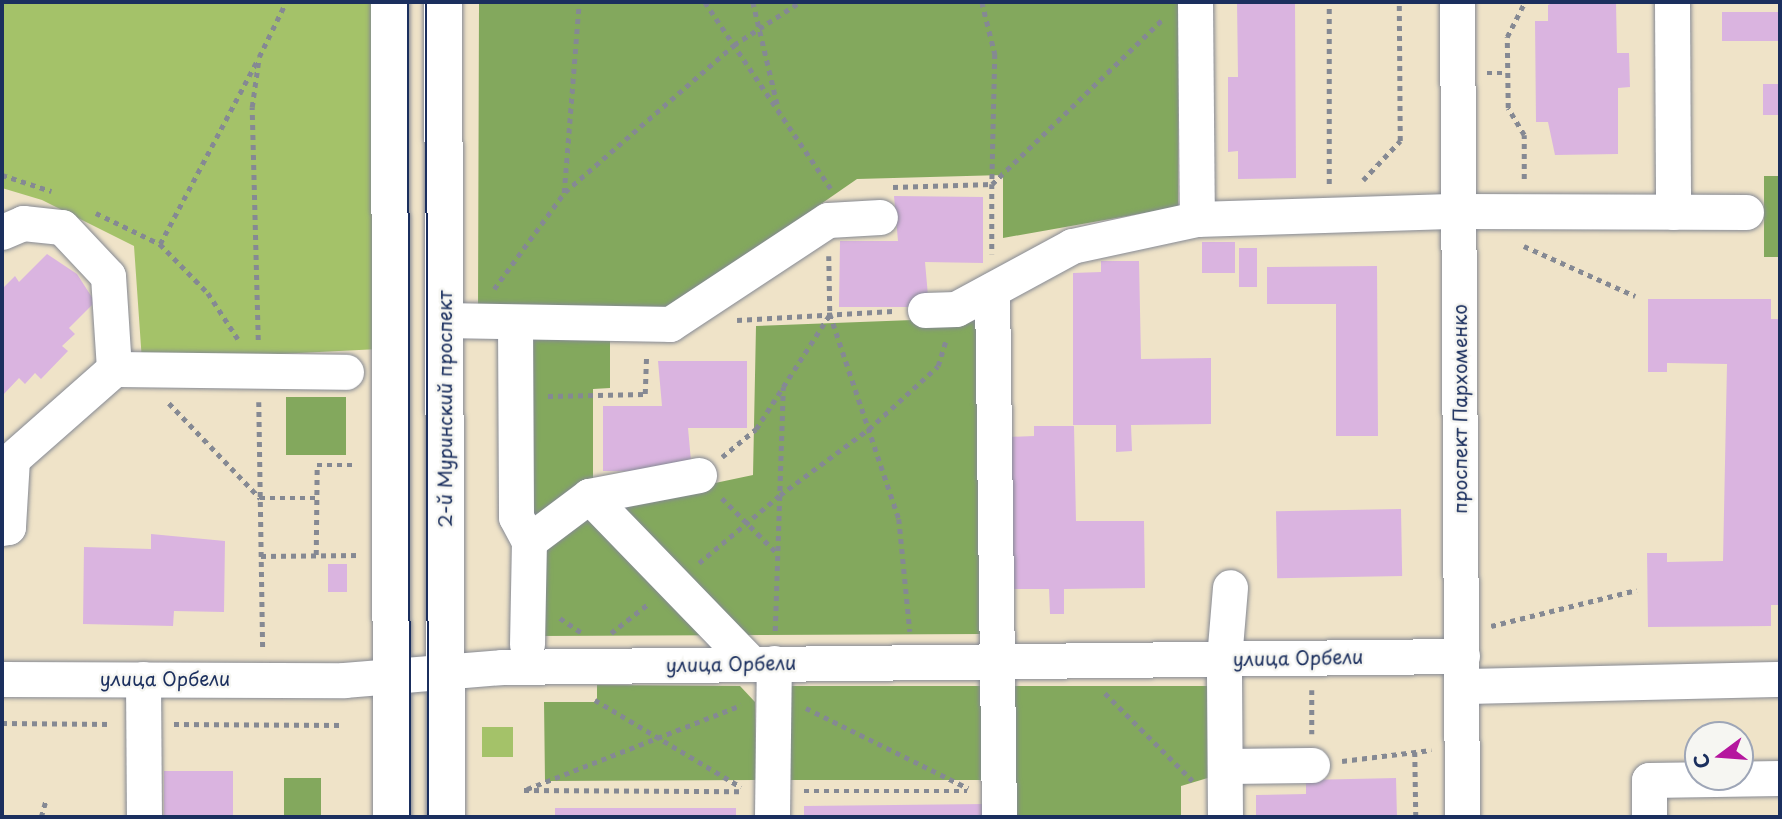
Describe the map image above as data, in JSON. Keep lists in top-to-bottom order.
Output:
{
  "streets": {
    "main road": ["2-й Муринский проспект"],
    "street": ["проспект Пархоменко", "улица Орбели"]
  },
  "crossings": [
    ["2-й Муринский проспект", "улица Орбели"],
    ["проспект Пархоменко", "улица Орбели"]
  ],
  "north": "left"
}
